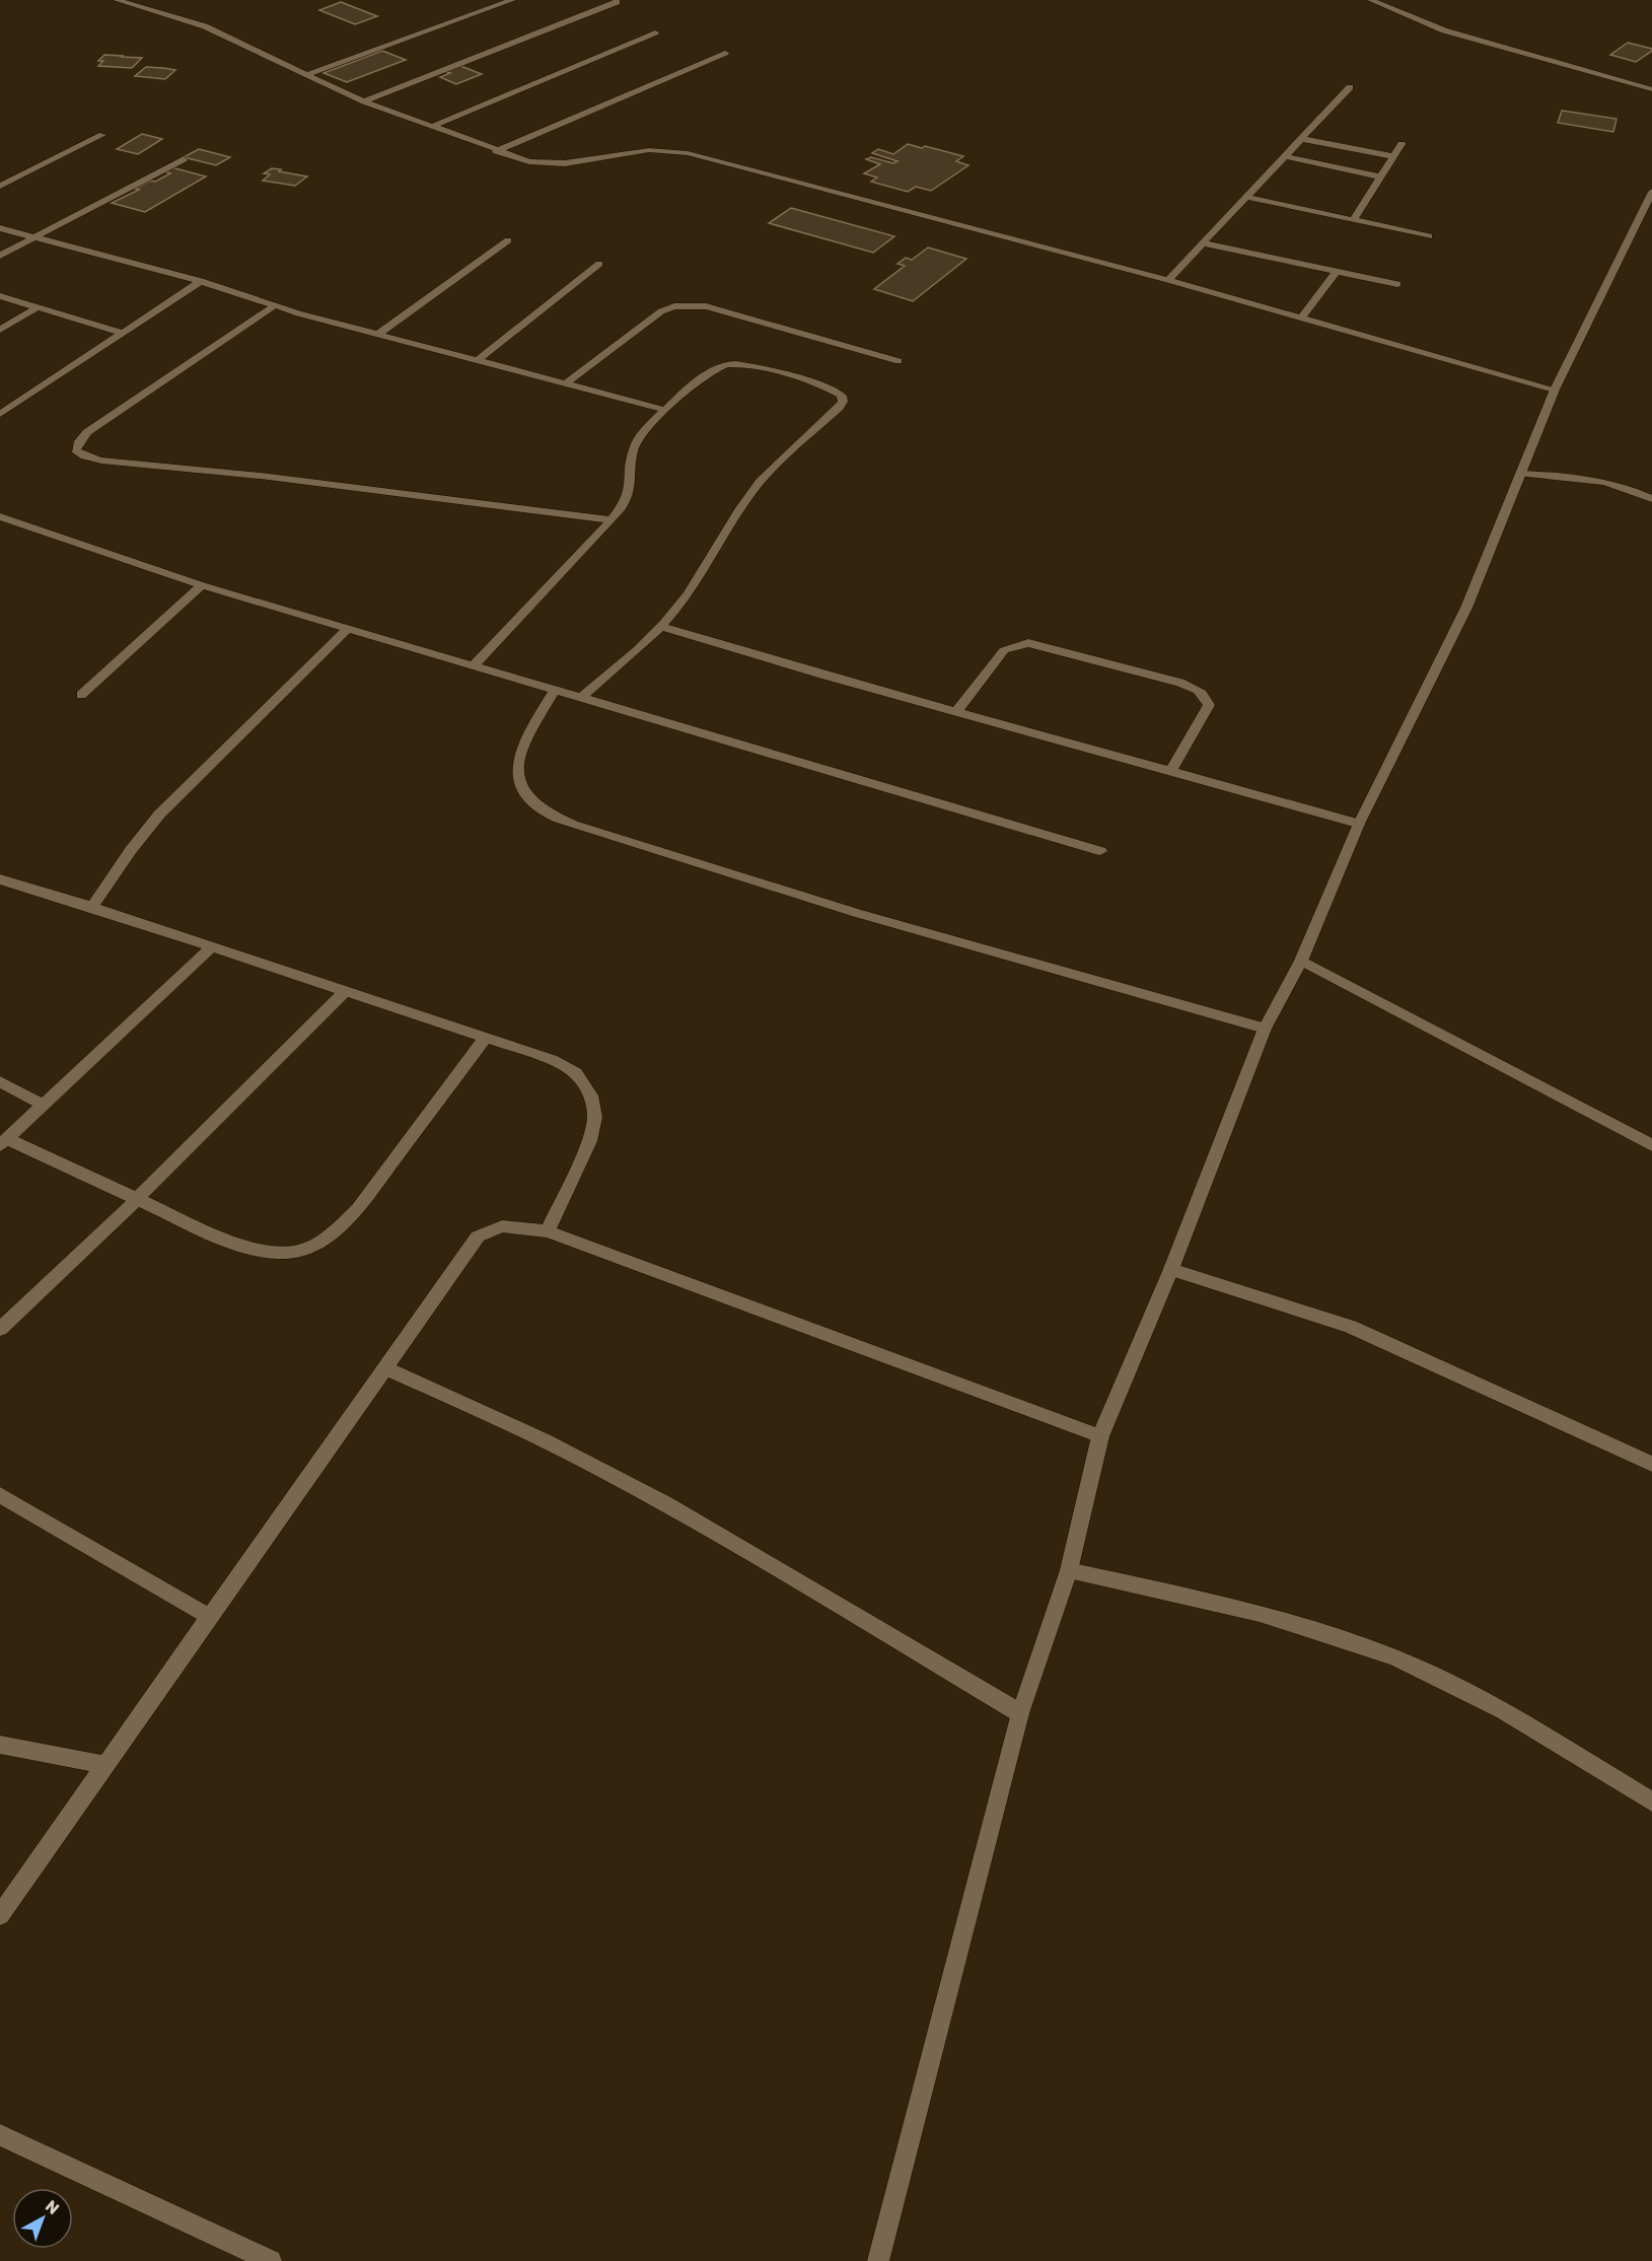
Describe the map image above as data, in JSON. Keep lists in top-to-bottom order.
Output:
{
  "north": "top right"
}
